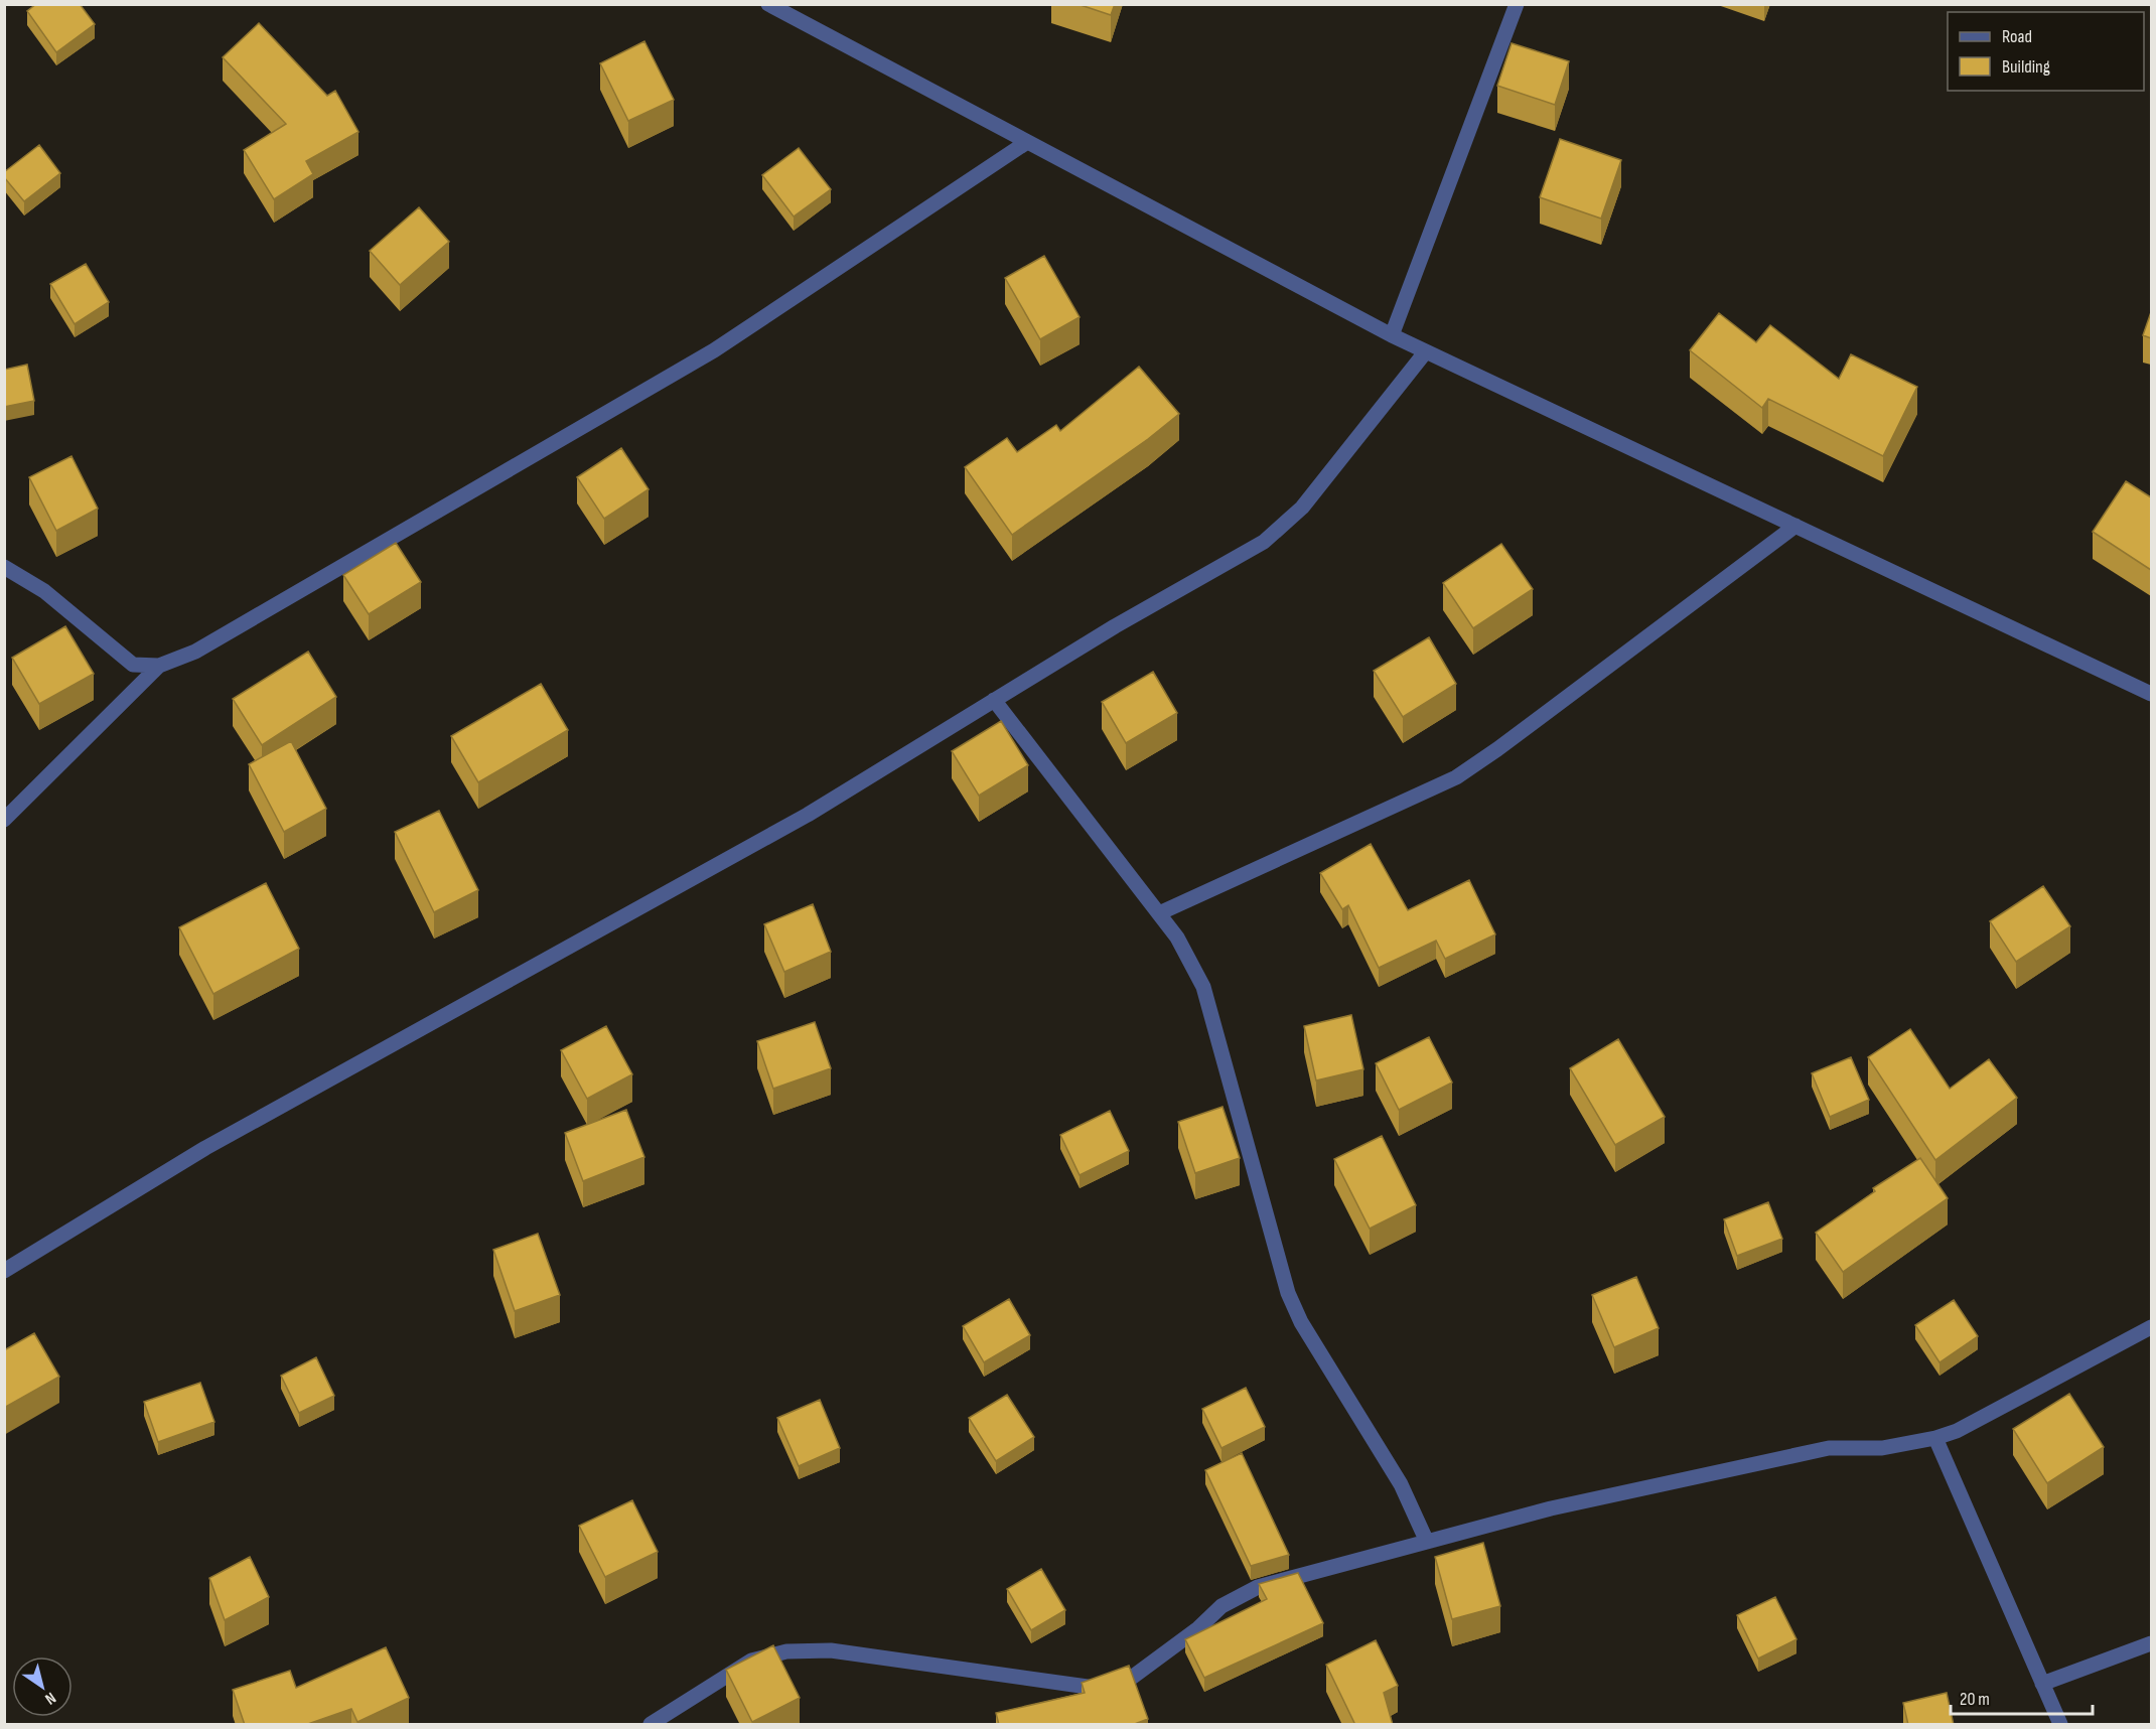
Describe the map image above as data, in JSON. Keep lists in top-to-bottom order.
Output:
{
  "legend": ["Road", "Building"],
  "scale_bar": "20 m",
  "north": "bottom right"
}
